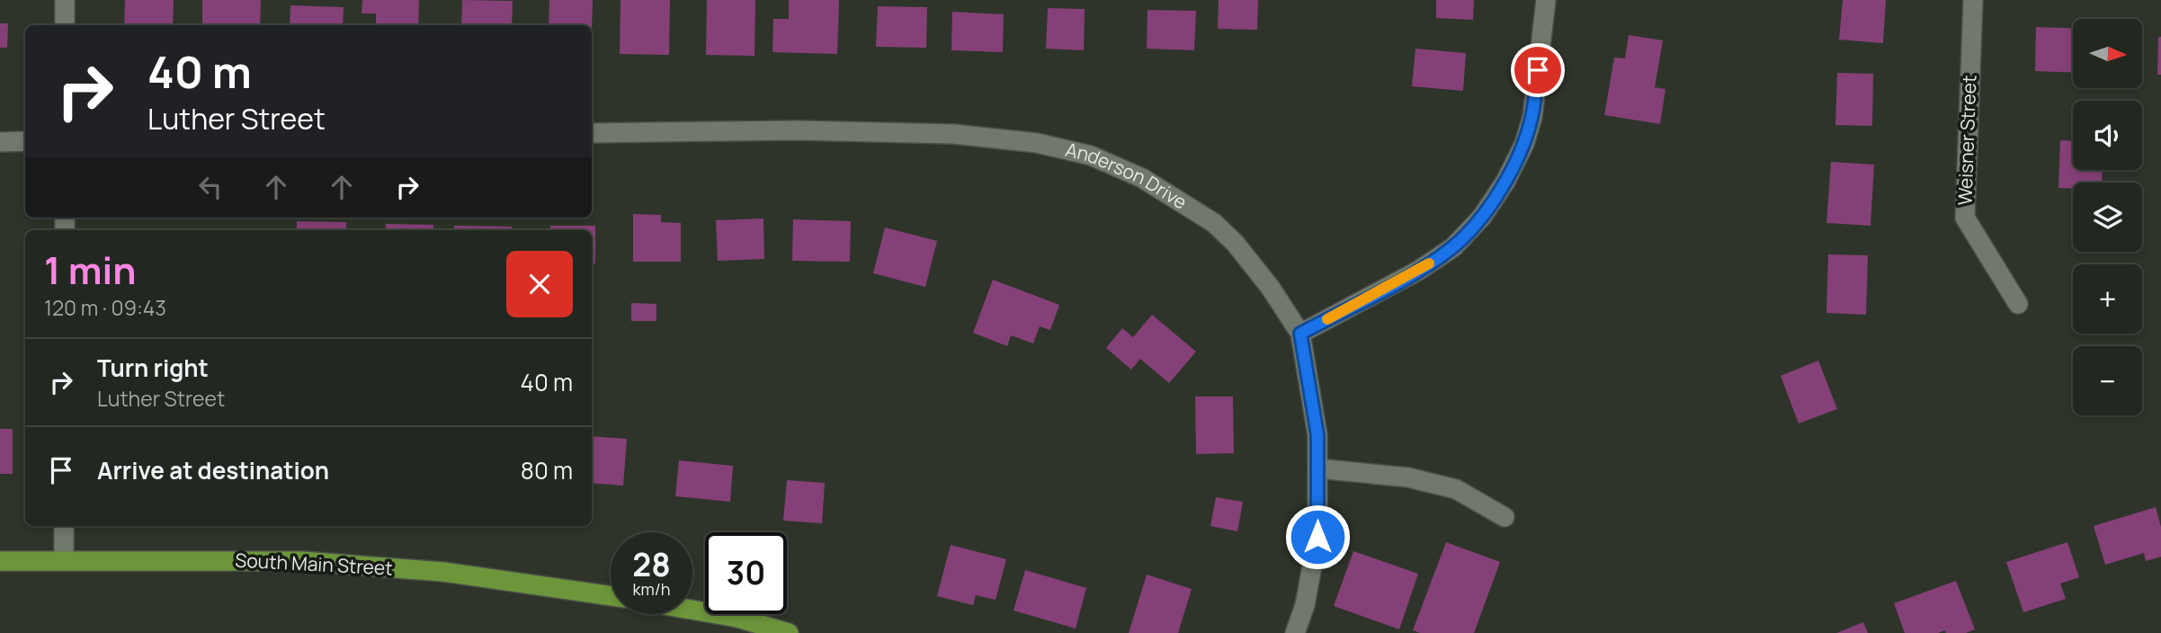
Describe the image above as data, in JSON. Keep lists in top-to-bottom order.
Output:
{
  "streets": {
    "main road": ["South Main Street"],
    "street": ["Weisner Street", "Anderson Drive"]
  },
  "north": "right",
  "page": {
    "map_buttons": ["+", "−"],
    "turn": ["40 m", "Luther Street"],
    "heading": ["1 min", "120 m · 09:43"],
    "list": [
      {
        "name": "Turn right",
        "note": "Luther Street",
        "value": "40 m"
      },
      {
        "name": "Arrive at destination",
        "value": "80 m"
      }
    ],
    "speed": "28 km/h",
    "limit": "30"
  }
}
